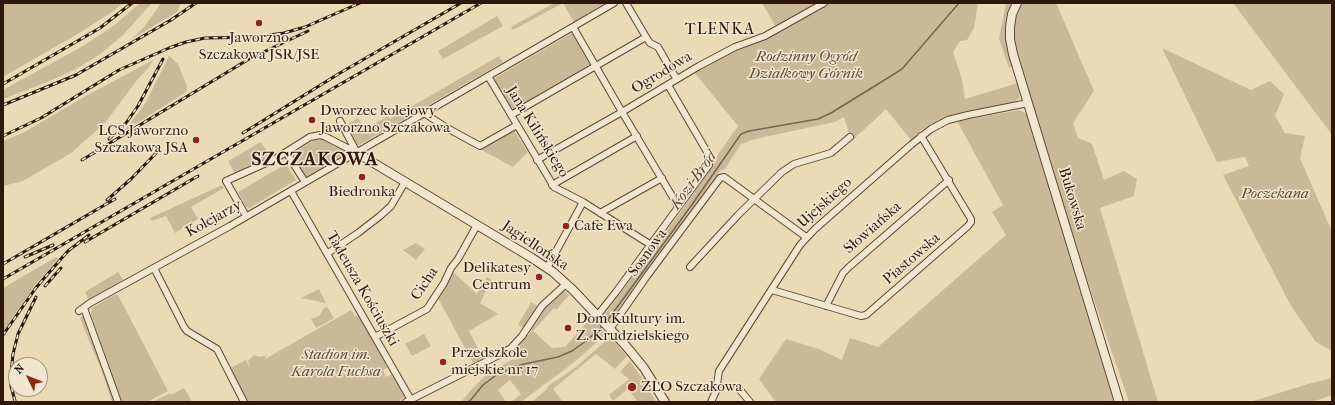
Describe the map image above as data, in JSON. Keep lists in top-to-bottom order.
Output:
{
  "streets": {
    "street": [
      "Ogrodowa",
      "Jana Kilińskiego",
      "Bukowska",
      "Ujejskiego",
      "Kolejarzy",
      "Słowiańska",
      "Jagiellońska",
      "Sosnowa",
      "Piastowska",
      "Cicha",
      "Tadeusza Kościuszki"
    ]
  },
  "crossings": [
    ["Ogrodowa", "Jana Kilińskiego"],
    ["Jana Kilińskiego", "Kolejarzy"],
    ["Bukowska", "Ujejskiego"],
    ["Ujejskiego", "Piastowska"],
    ["Kolejarzy", "Jagiellońska"],
    ["Kolejarzy", "Tadeusza Kościuszki"],
    ["Słowiańska", "Piastowska"],
    ["Jagiellońska", "Sosnowa"],
    ["Jagiellońska", "Cicha"],
    ["Cicha", "Tadeusza Kościuszki"]
  ],
  "districts": ["TLENKA", "SZCZAKOWA"],
  "water": ["Kozi Bród"],
  "parks": ["Rodzinny Ogród Działkowy Górnik", "Poczekana", "Stadion im. Karola Fuchsa"],
  "places": [
    "Jaworzno Szczakowa JSR/JSE",
    "Dworzec kolejowy Jaworzno Szczakowa",
    "LCS Jaworzno Szczakowa JSA",
    "Biedronka",
    "Cafe Ewa",
    "Delikatesy Centrum",
    "Dom Kultury im. Z. Krudzielskiego",
    "Przedszkole miejskie nr 17",
    "ZLO Szczakowa"
  ],
  "north": "top left"
}
